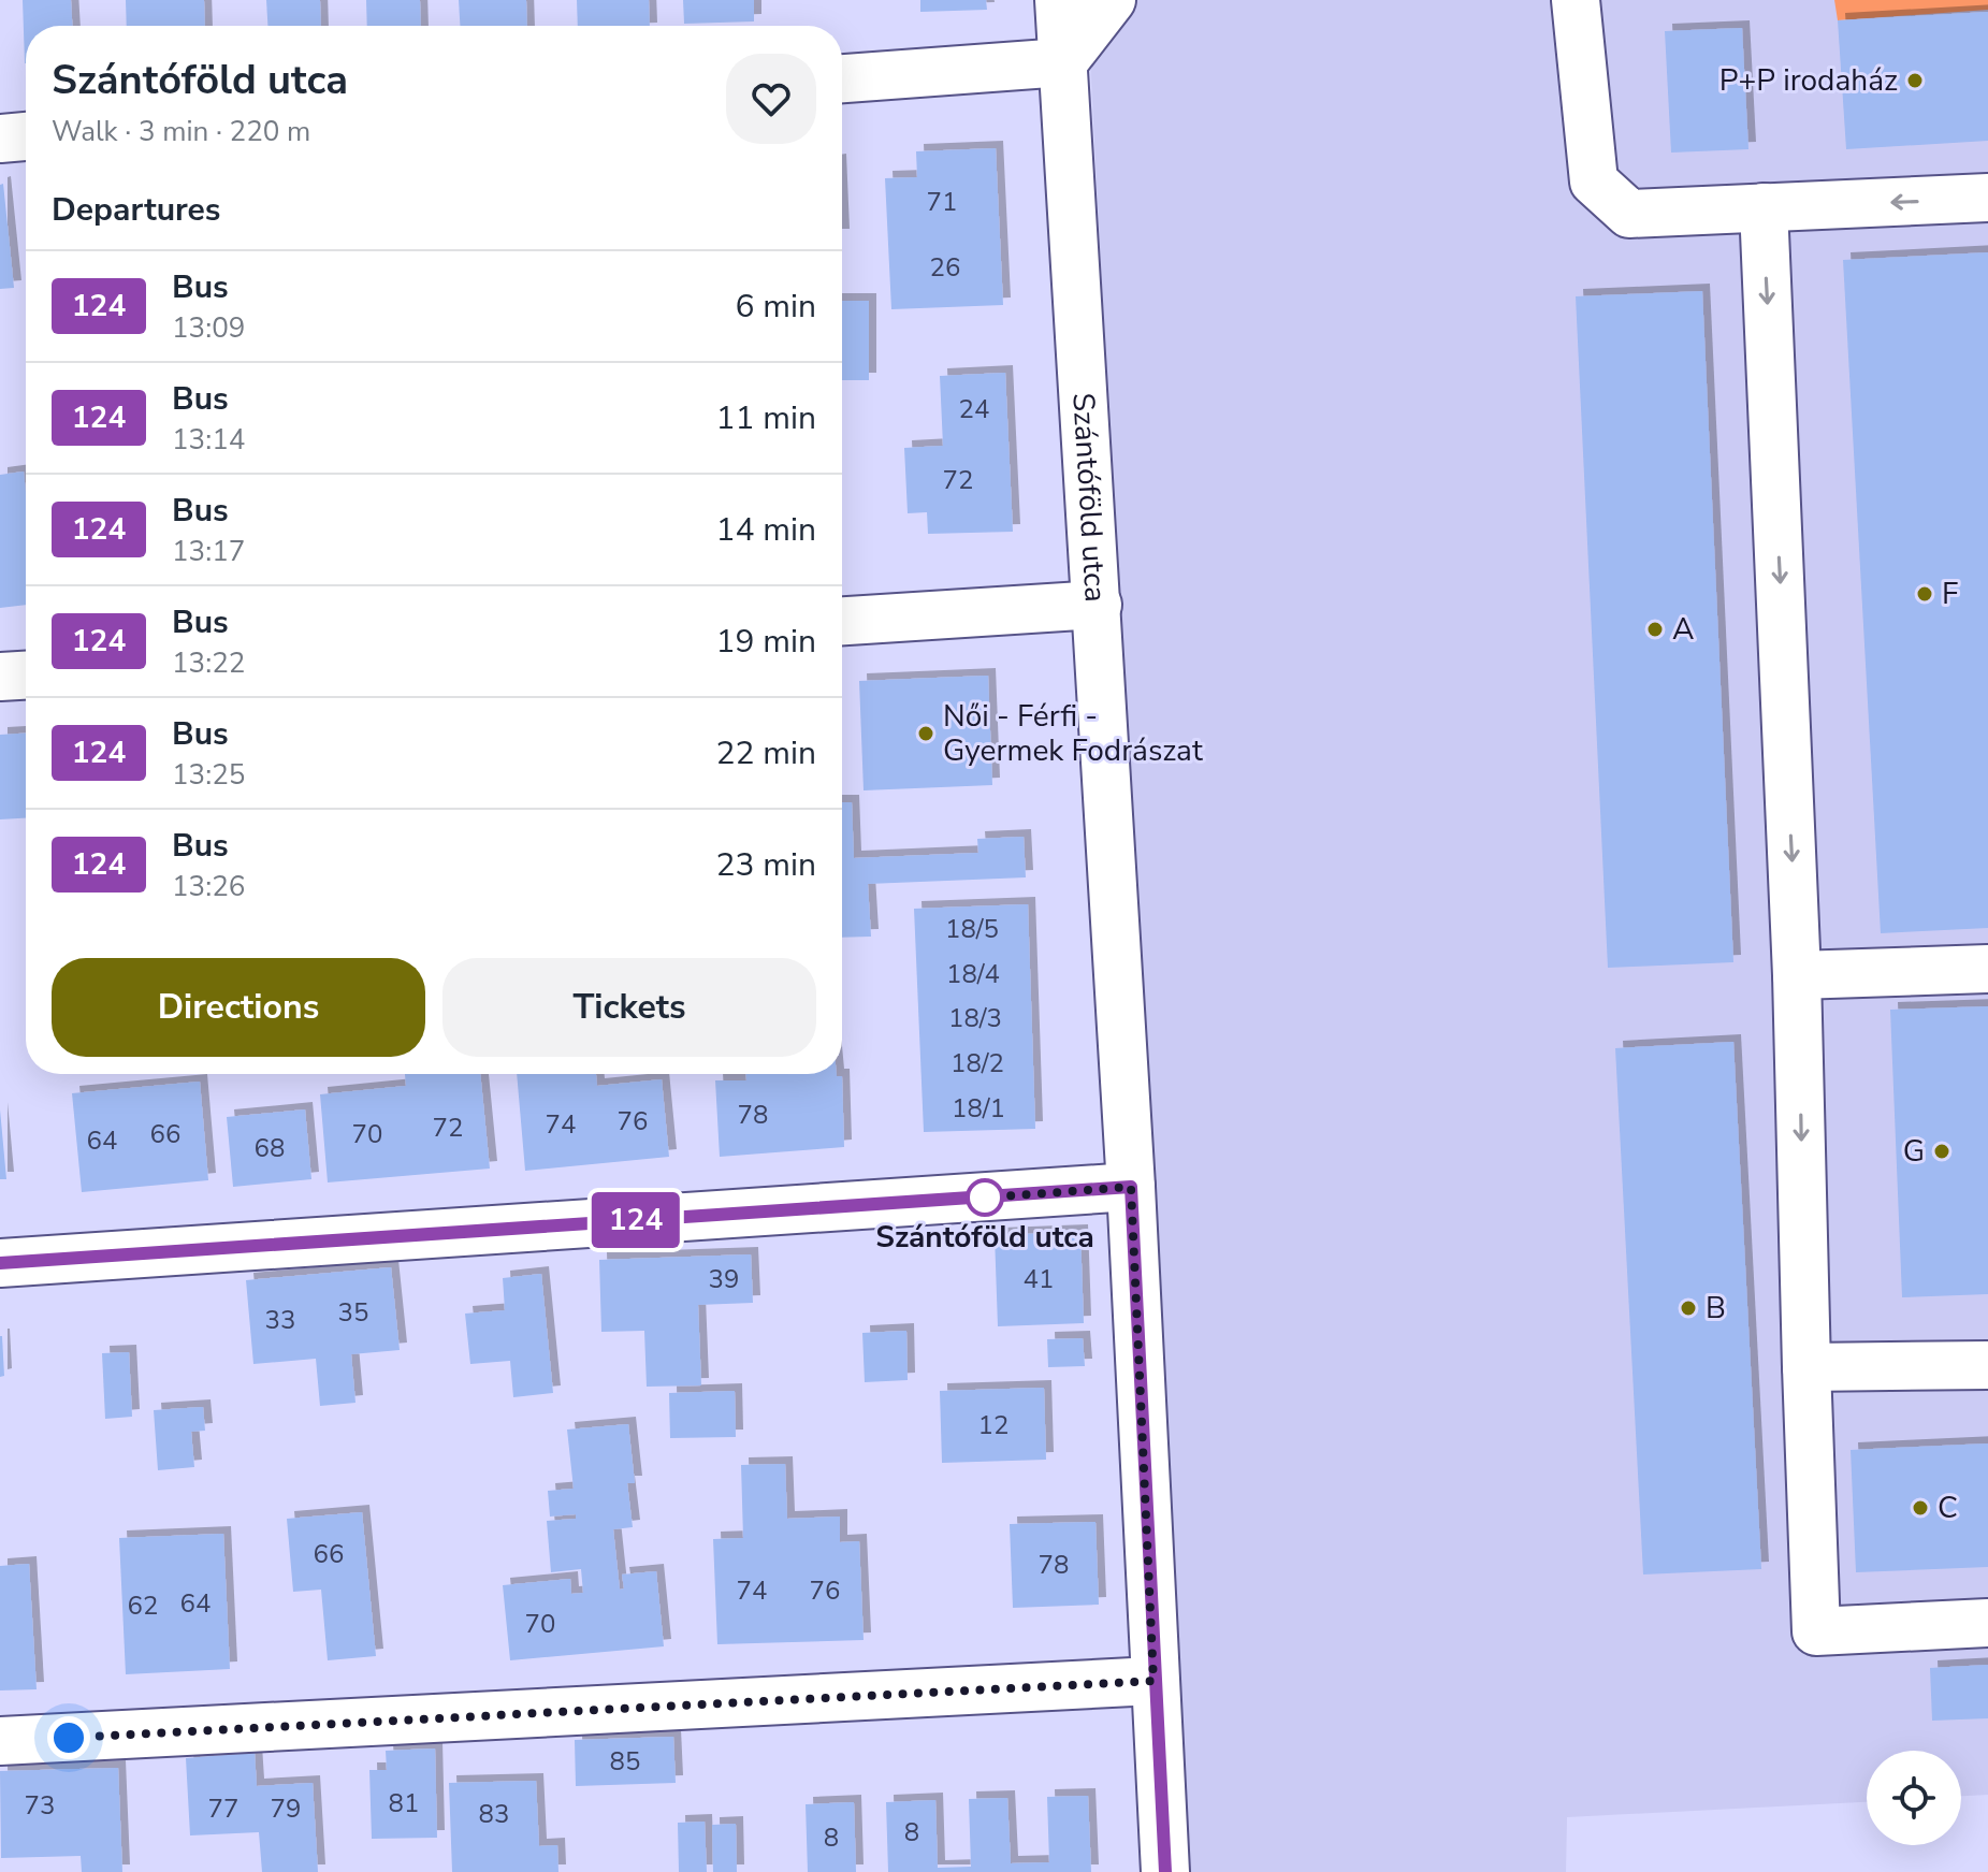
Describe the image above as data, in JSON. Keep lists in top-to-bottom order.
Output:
{
  "streets": {
    "street": ["Szántóföld utca"]
  },
  "places": [
    "P+P irodaház",
    "F",
    "A",
    "Női - Férfi - Gyermek Fodrászat",
    "G",
    "Szántóföld utca",
    "B",
    "C"
  ],
  "lines": ["bus line 124"],
  "house_numbers": [
    "71",
    "26",
    "24",
    "72",
    "18/5",
    "18/4",
    "18/3",
    "18/2",
    "18/1",
    "78",
    "76",
    "74",
    "72",
    "66",
    "70",
    "64",
    "68",
    "39",
    "41",
    "35",
    "33",
    "12",
    "66",
    "78",
    "74",
    "76",
    "64",
    "62",
    "70",
    "85",
    "81",
    "73",
    "77",
    "79",
    "83",
    "8",
    "8"
  ],
  "page": {
    "on_map": "124",
    "heading": [
      ["Szántóföld utca", "Walk · 3 min · 220 m"],
      "Departures"
    ],
    "list": [
      {
        "mark": "124",
        "name": "Bus",
        "note": "13:09",
        "value": "6 min"
      },
      {
        "mark": "124",
        "name": "Bus",
        "note": "13:14",
        "value": "11 min"
      },
      {
        "mark": "124",
        "name": "Bus",
        "note": "13:17",
        "value": "14 min"
      },
      {
        "mark": "124",
        "name": "Bus",
        "note": "13:22",
        "value": "19 min"
      },
      {
        "mark": "124",
        "name": "Bus",
        "note": "13:25",
        "value": "22 min"
      },
      {
        "mark": "124",
        "name": "Bus",
        "note": "13:26",
        "value": "23 min"
      }
    ],
    "buttons": ["Directions", "Tickets"]
  }
}
